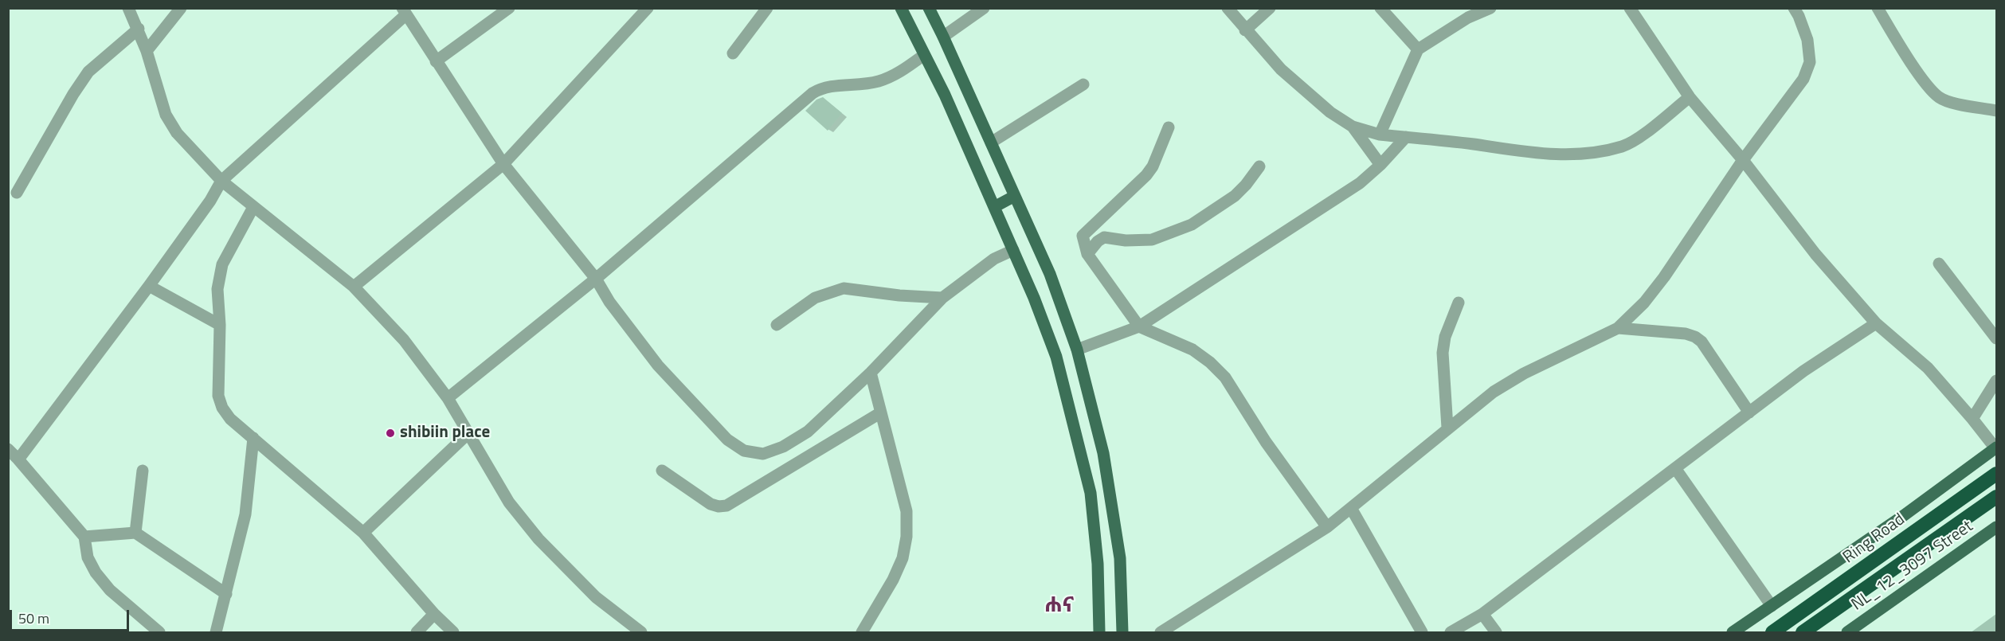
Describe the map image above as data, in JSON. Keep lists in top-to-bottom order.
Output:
{
  "streets": {
    "highway": ["Ring Road"],
    "main road": ["NL_12_3097 Street"]
  },
  "districts": ["ሐና"],
  "places": ["shibiin place"],
  "scale_bar": "50 m"
}
